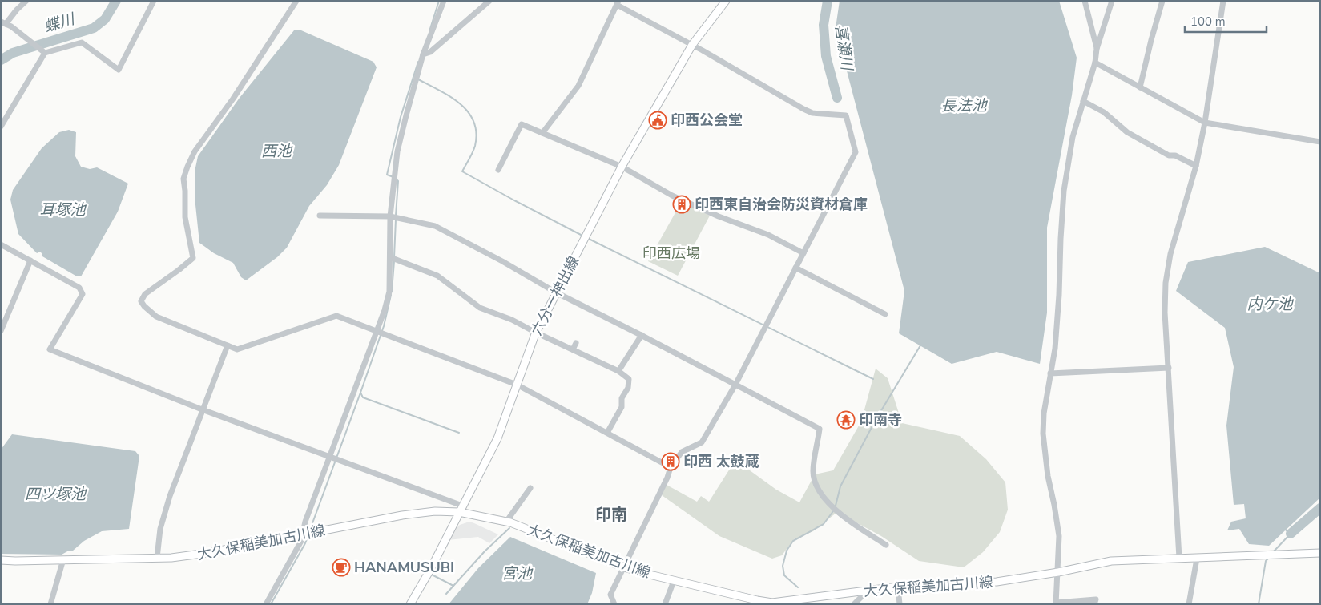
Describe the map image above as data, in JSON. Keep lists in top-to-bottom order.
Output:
{
  "streets": {
    "main road": ["六分一神出線", "大久保稲美加古川線"]
  },
  "crossings": [
    ["六分一神出線", "大久保稲美加古川線"]
  ],
  "districts": ["印南"],
  "water": [
    "蝶川",
    "喜瀬川",
    "長法池",
    "西池",
    "耳塚池",
    "内ケ池",
    "四ツ塚池",
    "宮池"
  ],
  "parks": ["印西広場"],
  "places": {
    "public building": ["印西公会堂"],
    "building": ["印西東自治会防災資材倉庫", "印西 太鼓蔵"],
    "temple": ["印南寺"],
    "cafe": ["HANAMUSUBI"]
  },
  "scale_bar": "100 m"
}
